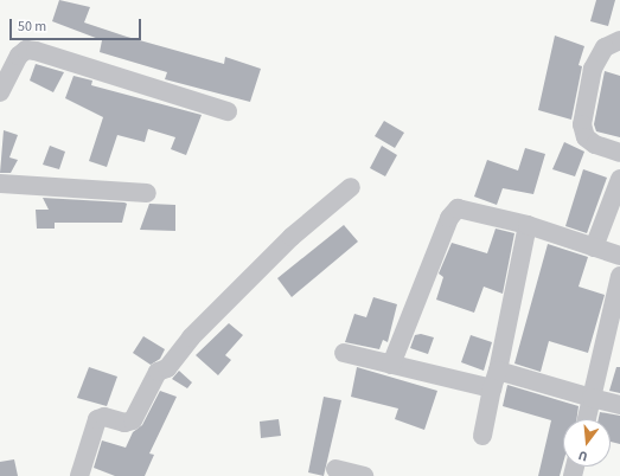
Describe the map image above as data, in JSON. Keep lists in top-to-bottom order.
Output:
{
  "scale_bar": "50 m",
  "north": "bottom"
}
